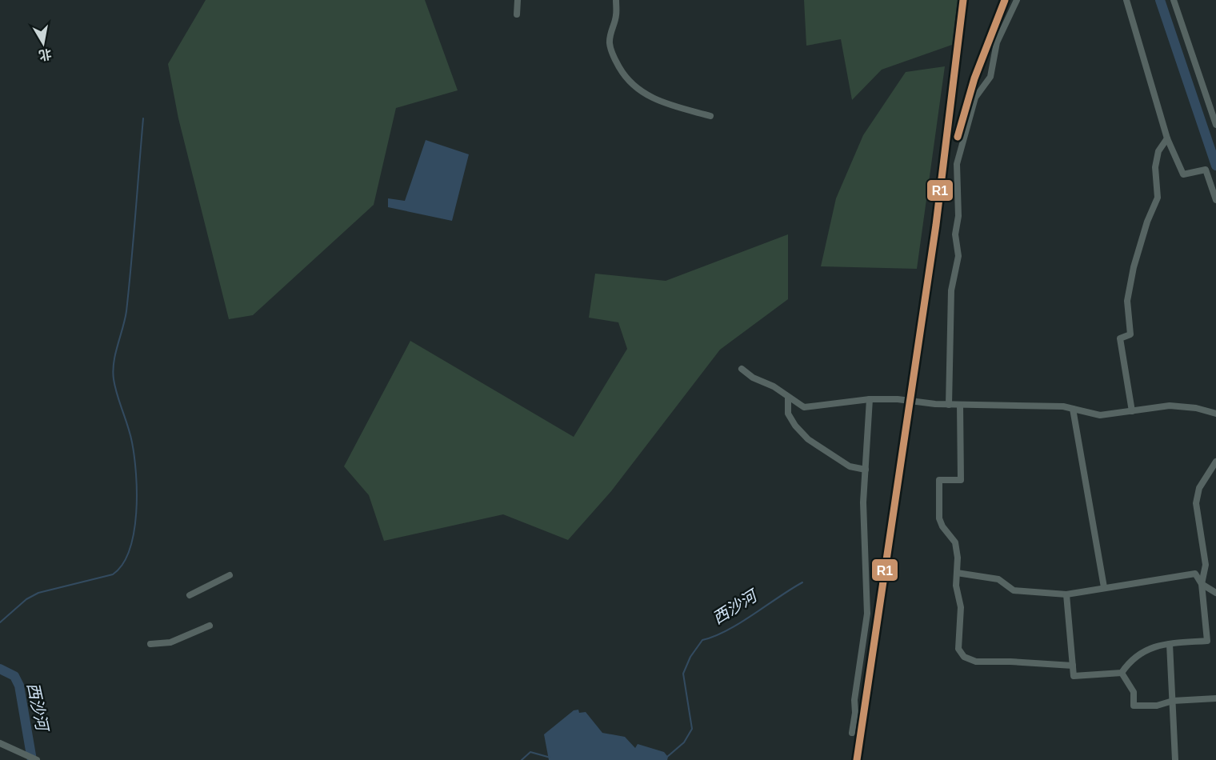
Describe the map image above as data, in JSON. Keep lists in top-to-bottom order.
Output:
{
  "water": ["西沙河"],
  "lines": ["transit line R1"],
  "north": "bottom"
}
